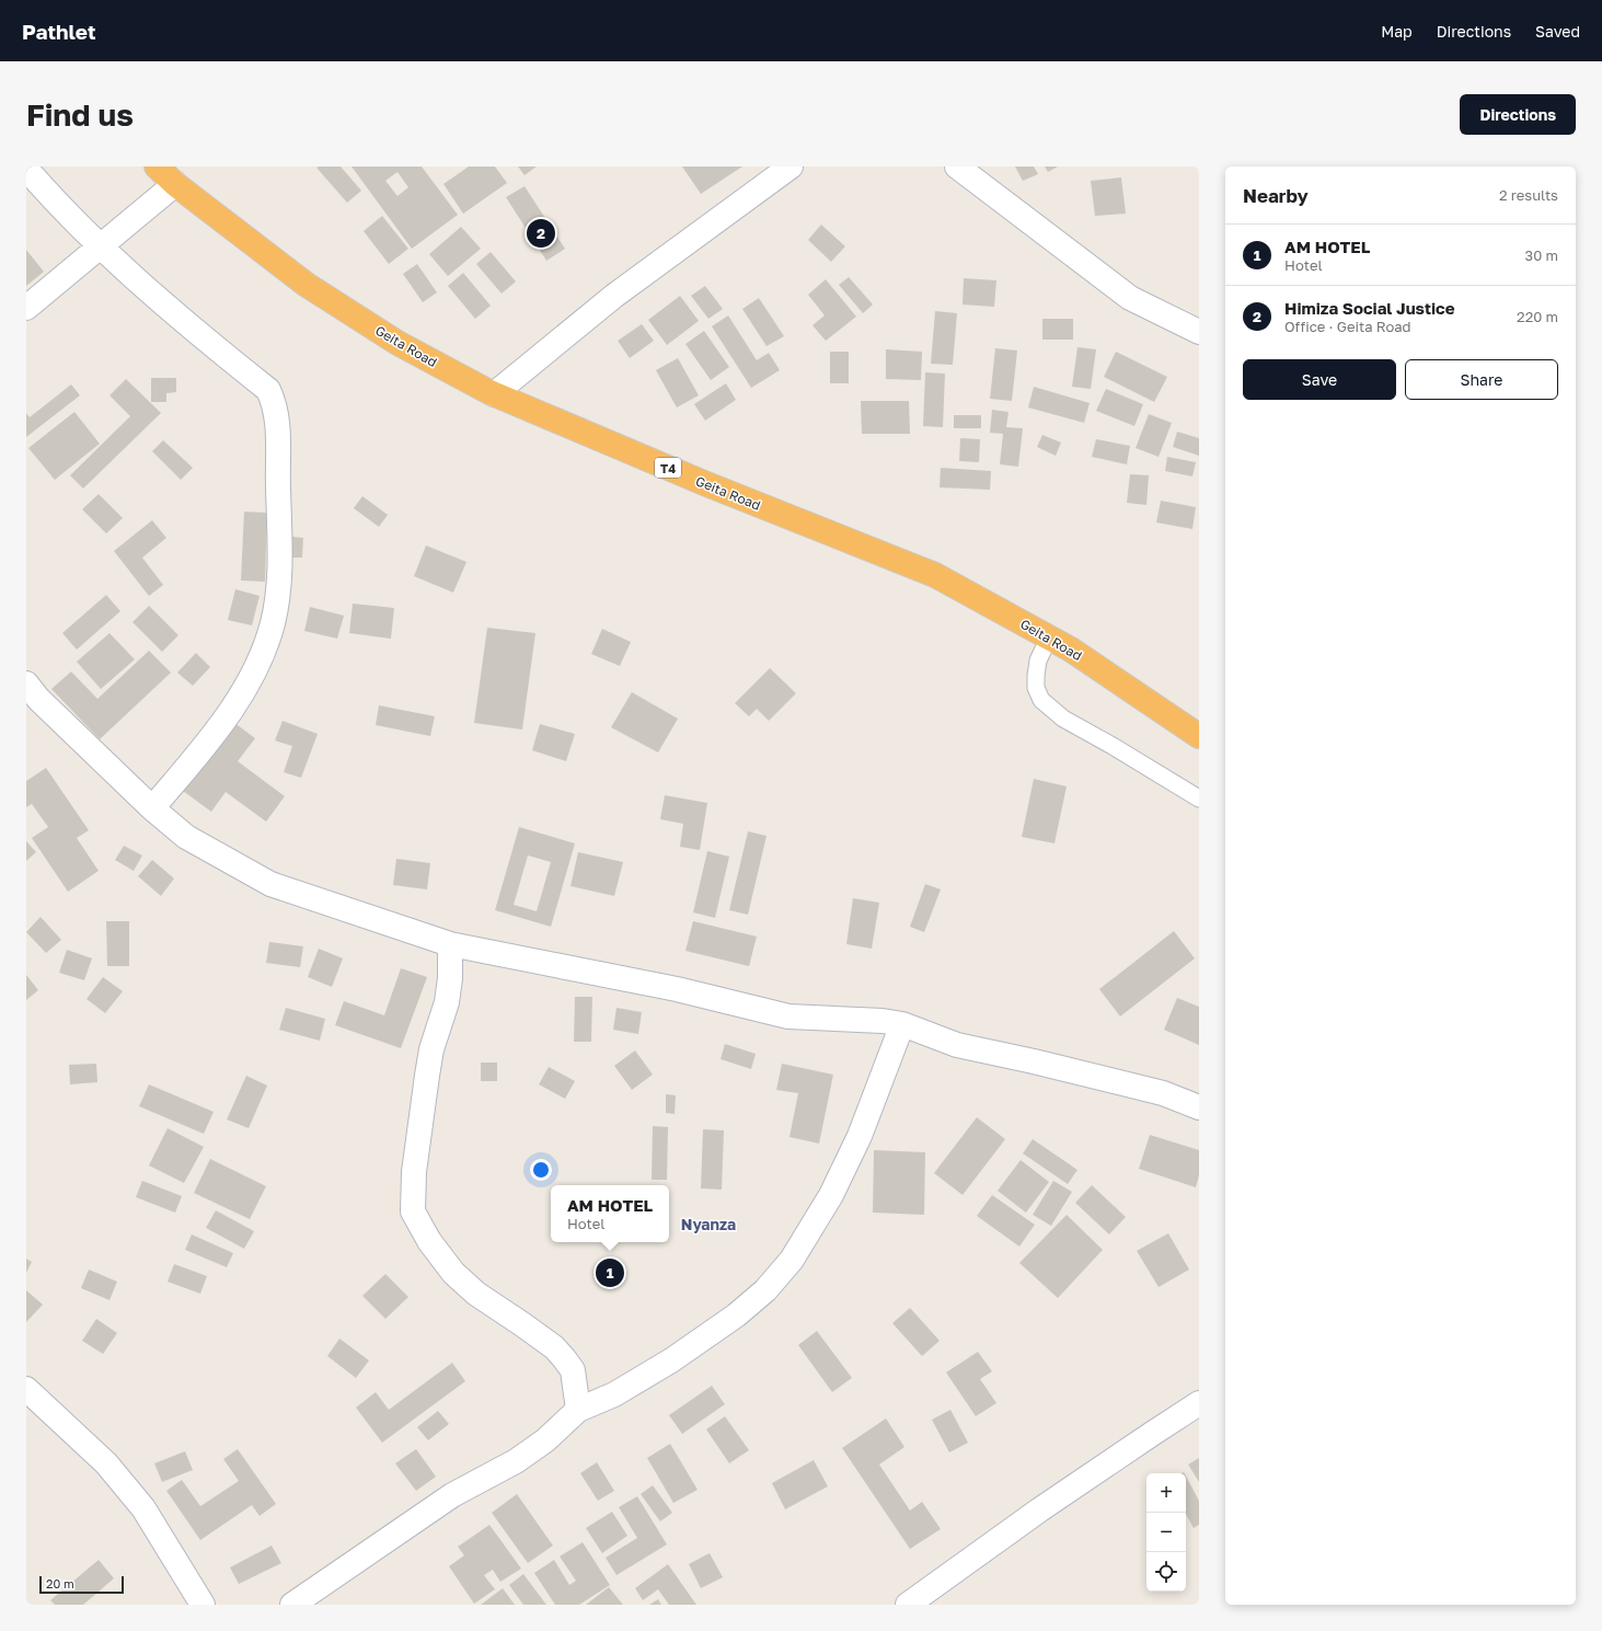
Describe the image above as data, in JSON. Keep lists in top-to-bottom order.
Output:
{
  "streets": {
    "highway": ["Geita Road", "T4"]
  },
  "districts": ["Nyanza"],
  "scale_bar": "20 m",
  "page": {
    "header": "Pathlet",
    "nav": ["Map", "Directions", "Saved"],
    "buttons": [
      "Directions",
      ["Save", "Share"]
    ],
    "title": "Find us",
    "heading": ["Nearby", "2 results"],
    "pins": ["2", "1"],
    "list": [
      {
        "mark": "1",
        "name": "AM HOTEL",
        "note": "Hotel",
        "value": "30 m"
      },
      {
        "mark": "2",
        "name": "Himiza Social Justice",
        "note": "Office · Geita Road",
        "value": "220 m"
      }
    ],
    "popup": ["AM HOTEL", "Hotel"],
    "map_buttons": ["+", "−"],
    "scale": "20 m"
  }
}
